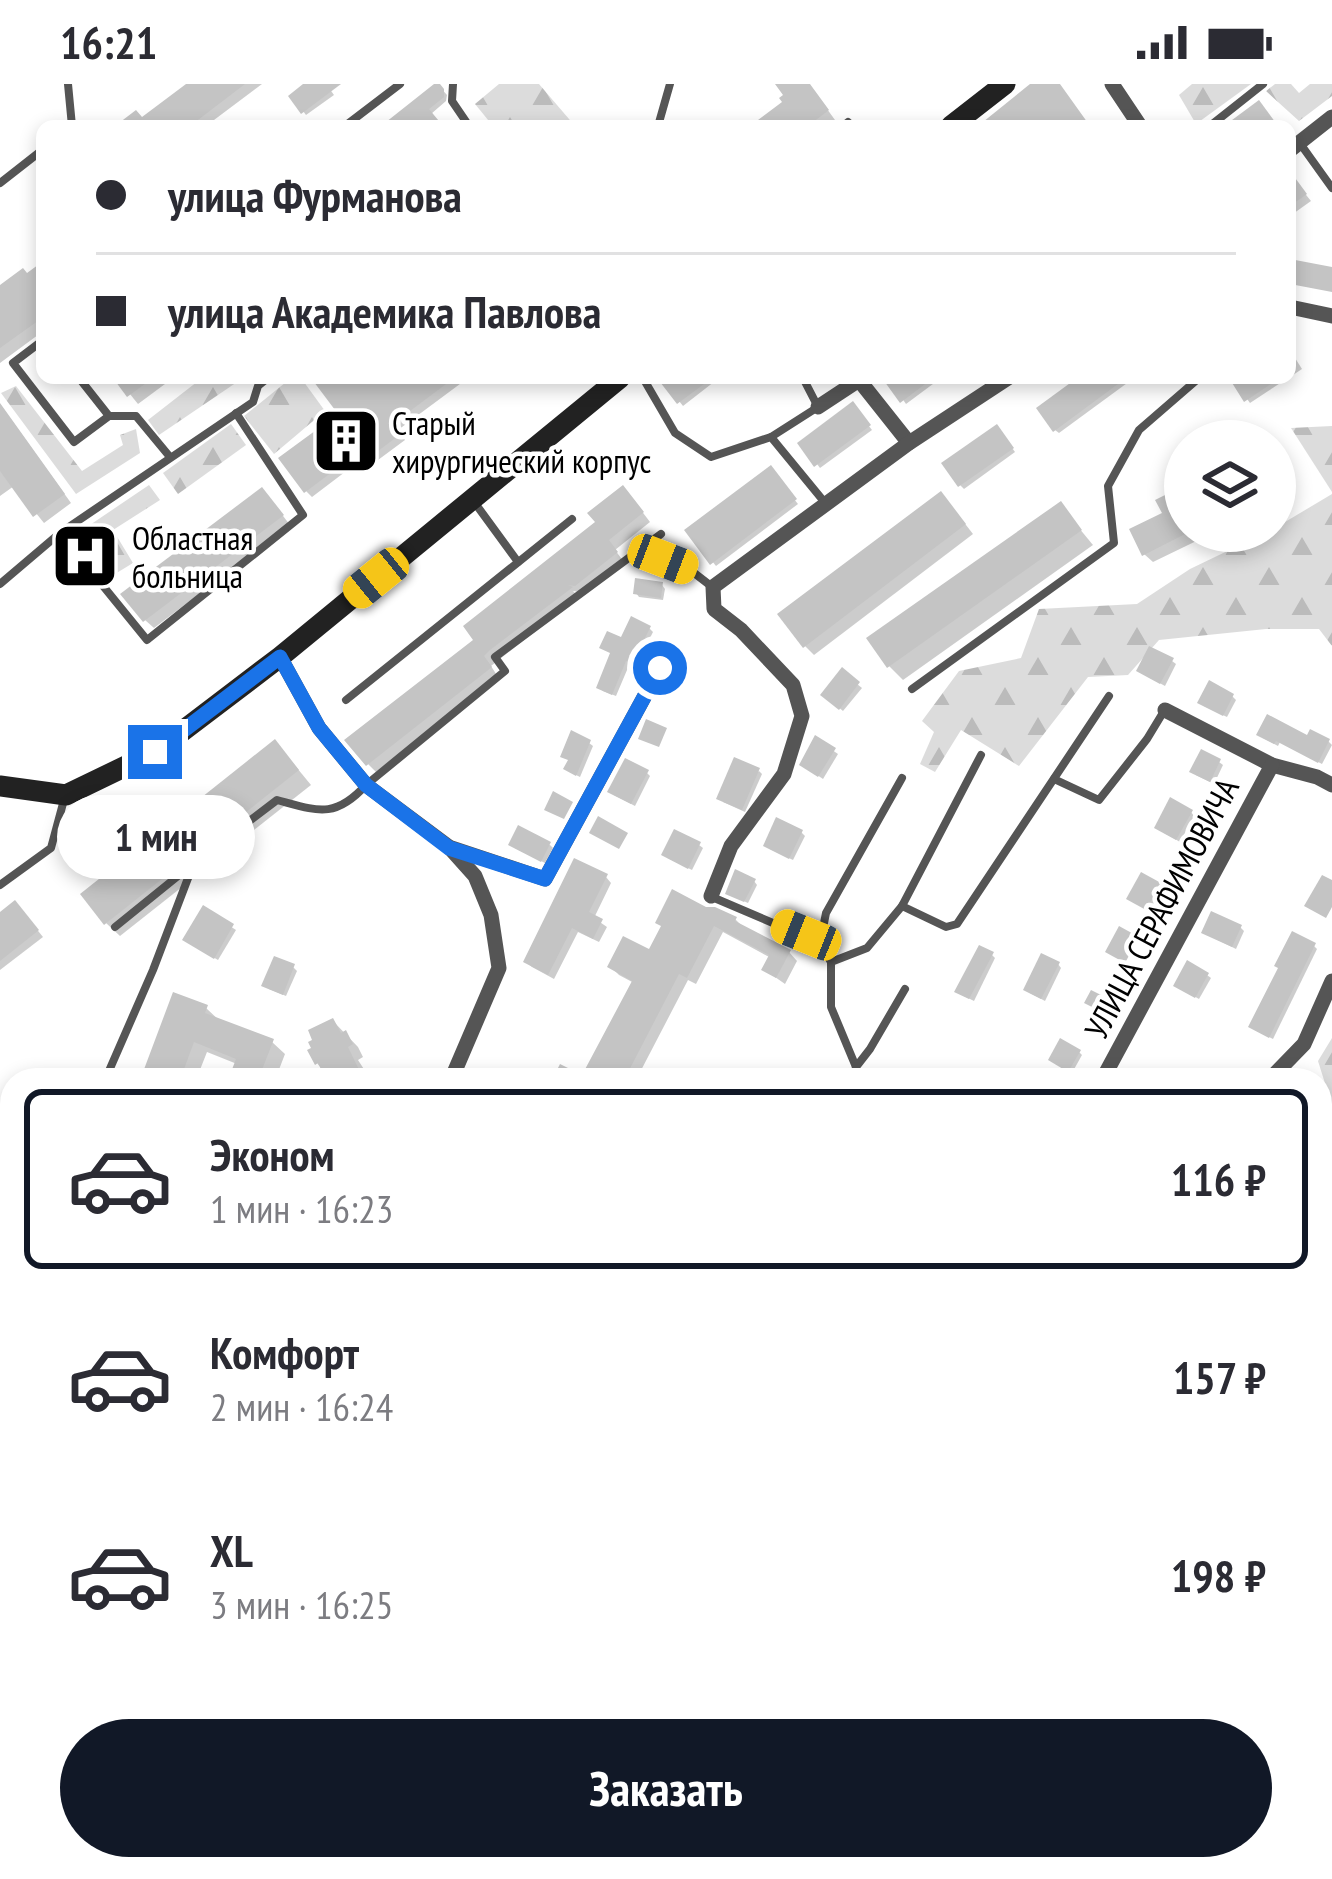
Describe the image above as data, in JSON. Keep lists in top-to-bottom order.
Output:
{
  "streets": {
    "street": ["УЛИЦА СЕРАФИМОВИЧА"]
  },
  "places": {
    "building": ["Старый хирургический корпус"],
    "hospital": ["Областная больница"]
  },
  "page": {
    "status": "16:21",
    "banner": ["улица Фурманова", "улица Академика Павлова"],
    "bubble": "1 мин",
    "list": [
      {
        "name": "Эконом",
        "note": "1 мин · 16:23",
        "value": "116 ₽"
      },
      {
        "name": "Комфорт",
        "note": "2 мин · 16:24",
        "value": "157 ₽"
      },
      {
        "name": "XL",
        "note": "3 мин · 16:25",
        "value": "198 ₽"
      }
    ],
    "buttons": "Заказать"
  }
}
